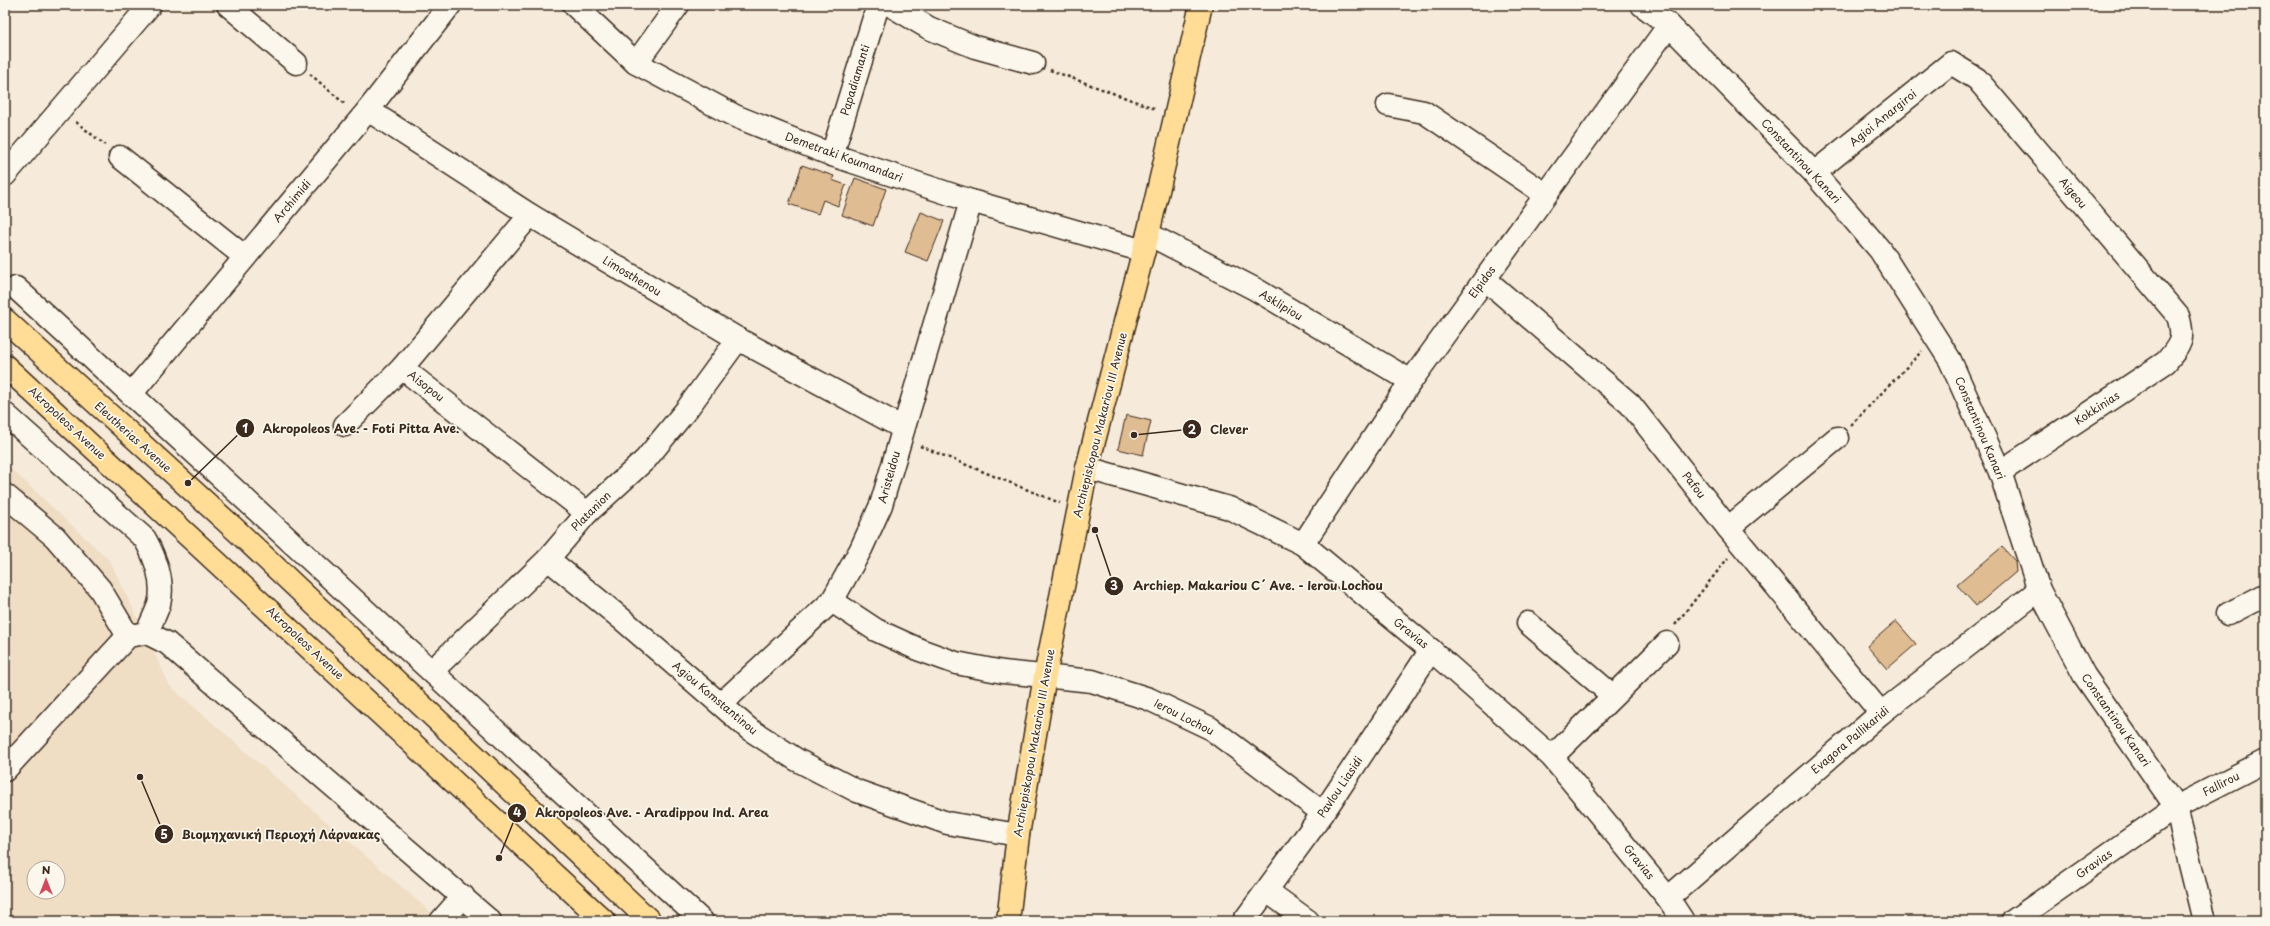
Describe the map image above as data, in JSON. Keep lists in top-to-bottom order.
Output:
{
  "streets": {
    "main road": ["Akropoleos Avenue", "Archiepiskopou Makariou III Avenue", "Eleutherias Avenue"],
    "street": [
      "Papadiamanti",
      "Agioi Anargiroi",
      "Demetraki Koumandari",
      "Constantinou Kanari",
      "Aigeou",
      "Archimidi",
      "Limosthenou",
      "Elpidos",
      "Asklipiou",
      "Aisopou",
      "Kokkinias",
      "Aristeidou",
      "Pafou",
      "Platanion",
      "Gravias",
      "Agiou Komstantinou",
      "Ierou Lochou",
      "Evagora Pallikaridi",
      "Fallirou",
      "Pavlou Liasidi"
    ]
  },
  "crossings": [
    ["Papadiamanti", "Demetraki Koumandari"],
    ["Agioi Anargiroi", "Constantinou Kanari"],
    ["Agioi Anargiroi", "Aigeou"],
    ["Demetraki Koumandari", "Asklipiou"],
    ["Demetraki Koumandari", "Archiepiskopou Makariou III Avenue"],
    ["Demetraki Koumandari", "Aristeidou"],
    ["Constantinou Kanari", "Elpidos"],
    ["Constantinou Kanari", "Kokkinias"],
    ["Constantinou Kanari", "Gravias"],
    ["Constantinou Kanari", "Evagora Pallikaridi"],
    ["Constantinou Kanari", "Fallirou"],
    ["Aigeou", "Kokkinias"],
    ["Archimidi", "Limosthenou"],
    ["Limosthenou", "Aisopou"],
    ["Limosthenou", "Aristeidou"],
    ["Limosthenou", "Platanion"],
    ["Elpidos", "Asklipiou"],
    ["Elpidos", "Pafou"],
    ["Elpidos", "Gravias"],
    ["Asklipiou", "Archiepiskopou Makariou III Avenue"],
    ["Aisopou", "Platanion"],
    ["Archiepiskopou Makariou III Avenue", "Gravias"],
    ["Archiepiskopou Makariou III Avenue", "Agiou Komstantinou"],
    ["Archiepiskopou Makariou III Avenue", "Ierou Lochou"],
    ["Aristeidou", "Agiou Komstantinou"],
    ["Aristeidou", "Ierou Lochou"],
    ["Pafou", "Evagora Pallikaridi"],
    ["Platanion", "Agiou Komstantinou"],
    ["Gravias", "Evagora Pallikaridi"],
    ["Gravias", "Fallirou"],
    ["Gravias", "Pavlou Liasidi"],
    ["Ierou Lochou", "Pavlou Liasidi"]
  ],
  "places": [
    "Clever",
    "Akropoleos Ave. - Foti Pitta Ave.",
    "Archiep. Makariou C´ Ave. - Ierou Lochou",
    "Βιομηχανική Περιοχή Λάρνακας",
    "Akropoleos Ave. - Aradippou Ind. Area"
  ],
  "north": "top"
}
